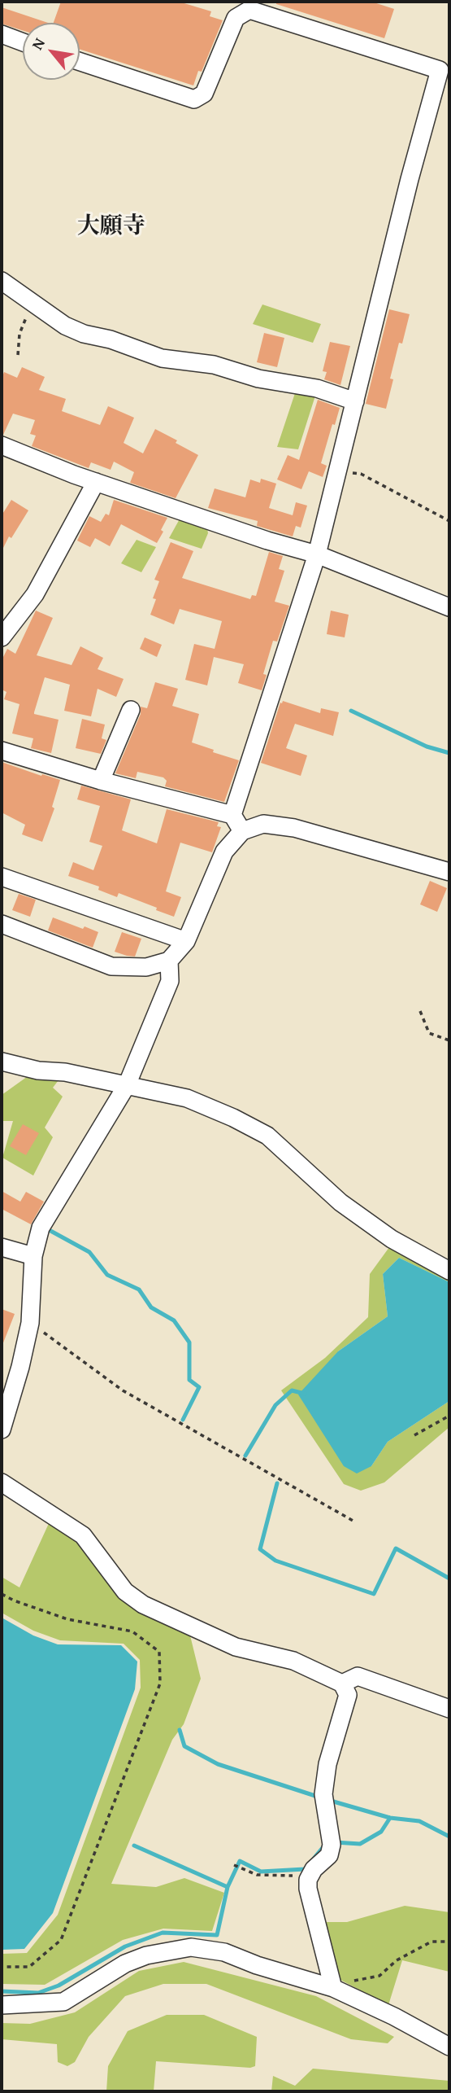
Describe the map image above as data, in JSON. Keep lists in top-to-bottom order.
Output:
{
  "districts": ["大願寺"],
  "north": "top left"
}
